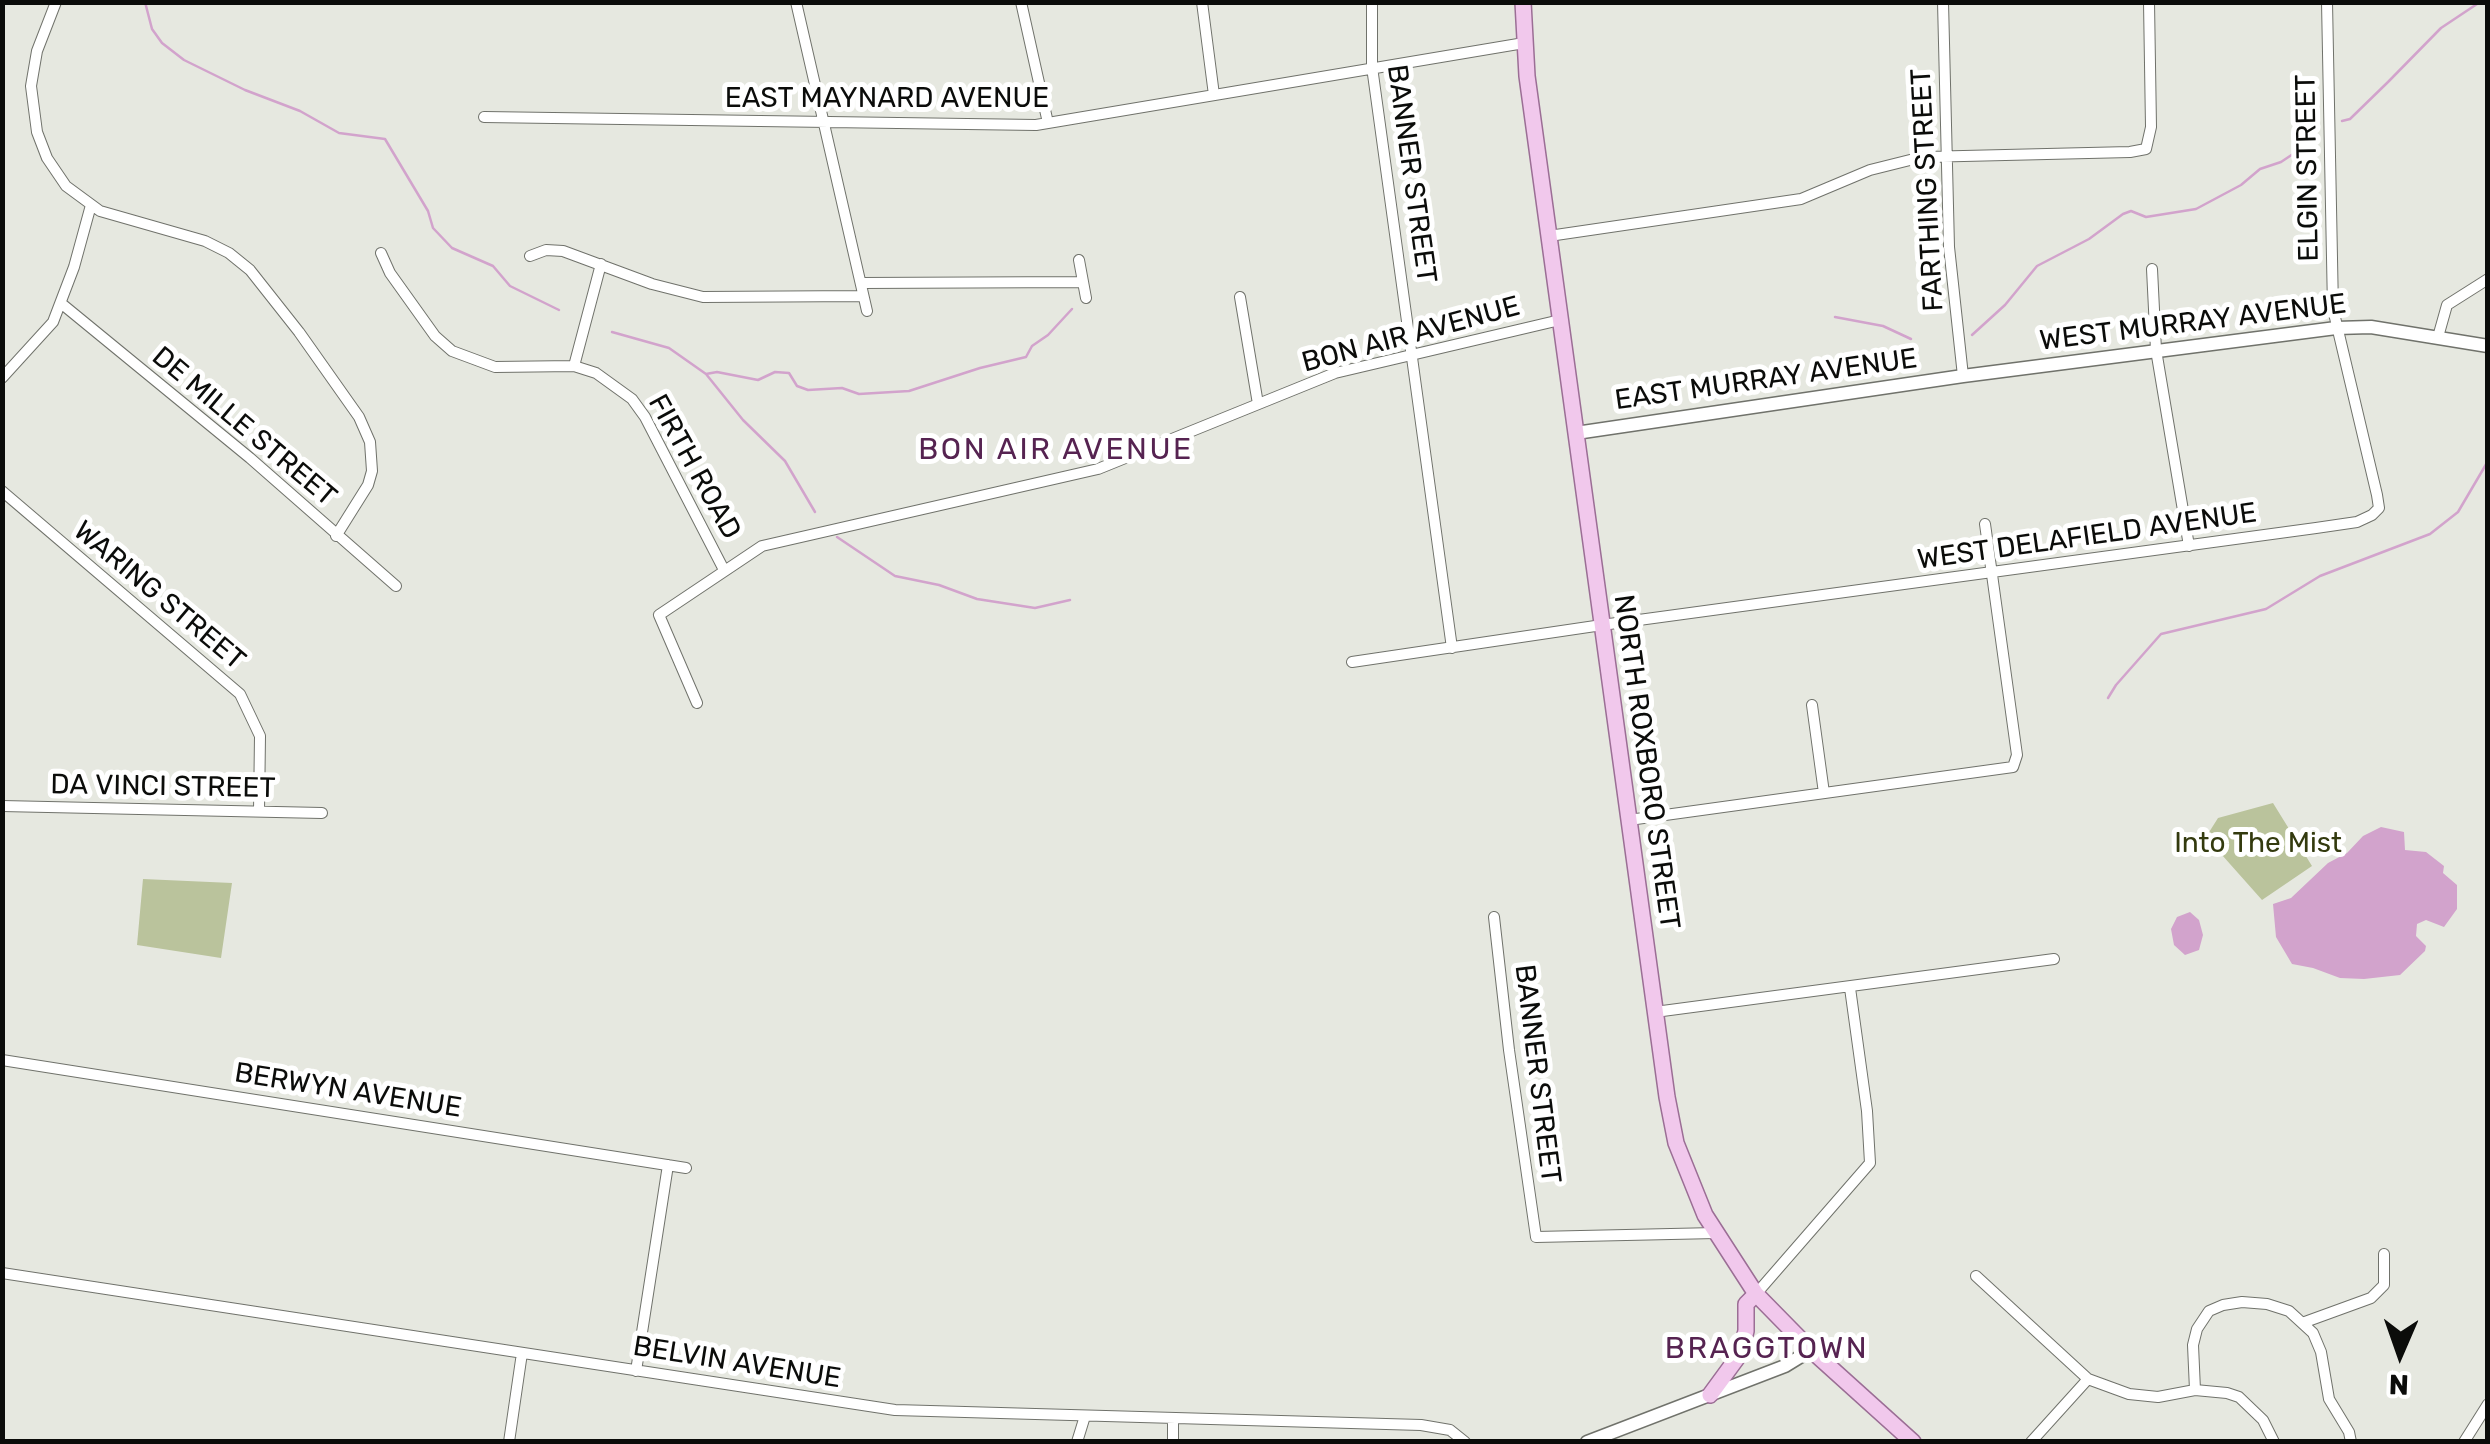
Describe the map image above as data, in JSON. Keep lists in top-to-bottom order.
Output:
{
  "streets": {
    "main road": ["NORTH ROXBORO STREET"],
    "street": [
      "EAST MAYNARD AVENUE",
      "ELGIN STREET",
      "BANNER STREET",
      "FARTHING STREET",
      "WEST MURRAY AVENUE",
      "BON AIR AVENUE",
      "EAST MURRAY AVENUE",
      "DE MILLE STREET",
      "FIRTH ROAD",
      "WEST DELAFIELD AVENUE",
      "WARING STREET",
      "DA VINCI STREET",
      "BERWYN AVENUE",
      "BELVIN AVENUE"
    ]
  },
  "crossings": [
    ["EAST MAYNARD AVENUE", "BANNER STREET"],
    ["EAST MAYNARD AVENUE", "NORTH ROXBORO STREET"],
    ["ELGIN STREET", "WEST MURRAY AVENUE"],
    ["ELGIN STREET", "WEST DELAFIELD AVENUE"],
    ["BANNER STREET", "BON AIR AVENUE"],
    ["BANNER STREET", "WEST DELAFIELD AVENUE"],
    ["BANNER STREET", "NORTH ROXBORO STREET"],
    ["FARTHING STREET", "WEST MURRAY AVENUE"],
    ["FARTHING STREET", "EAST MURRAY AVENUE"],
    ["WEST MURRAY AVENUE", "EAST MURRAY AVENUE"],
    ["BON AIR AVENUE", "FIRTH ROAD"],
    ["BON AIR AVENUE", "NORTH ROXBORO STREET"],
    ["EAST MURRAY AVENUE", "NORTH ROXBORO STREET"],
    ["WEST DELAFIELD AVENUE", "NORTH ROXBORO STREET"],
    ["WARING STREET", "DA VINCI STREET"]
  ],
  "districts": ["BON AIR AVENUE", "BRAGGTOWN"],
  "parks": ["Into The Mist"],
  "north": "bottom"
}
